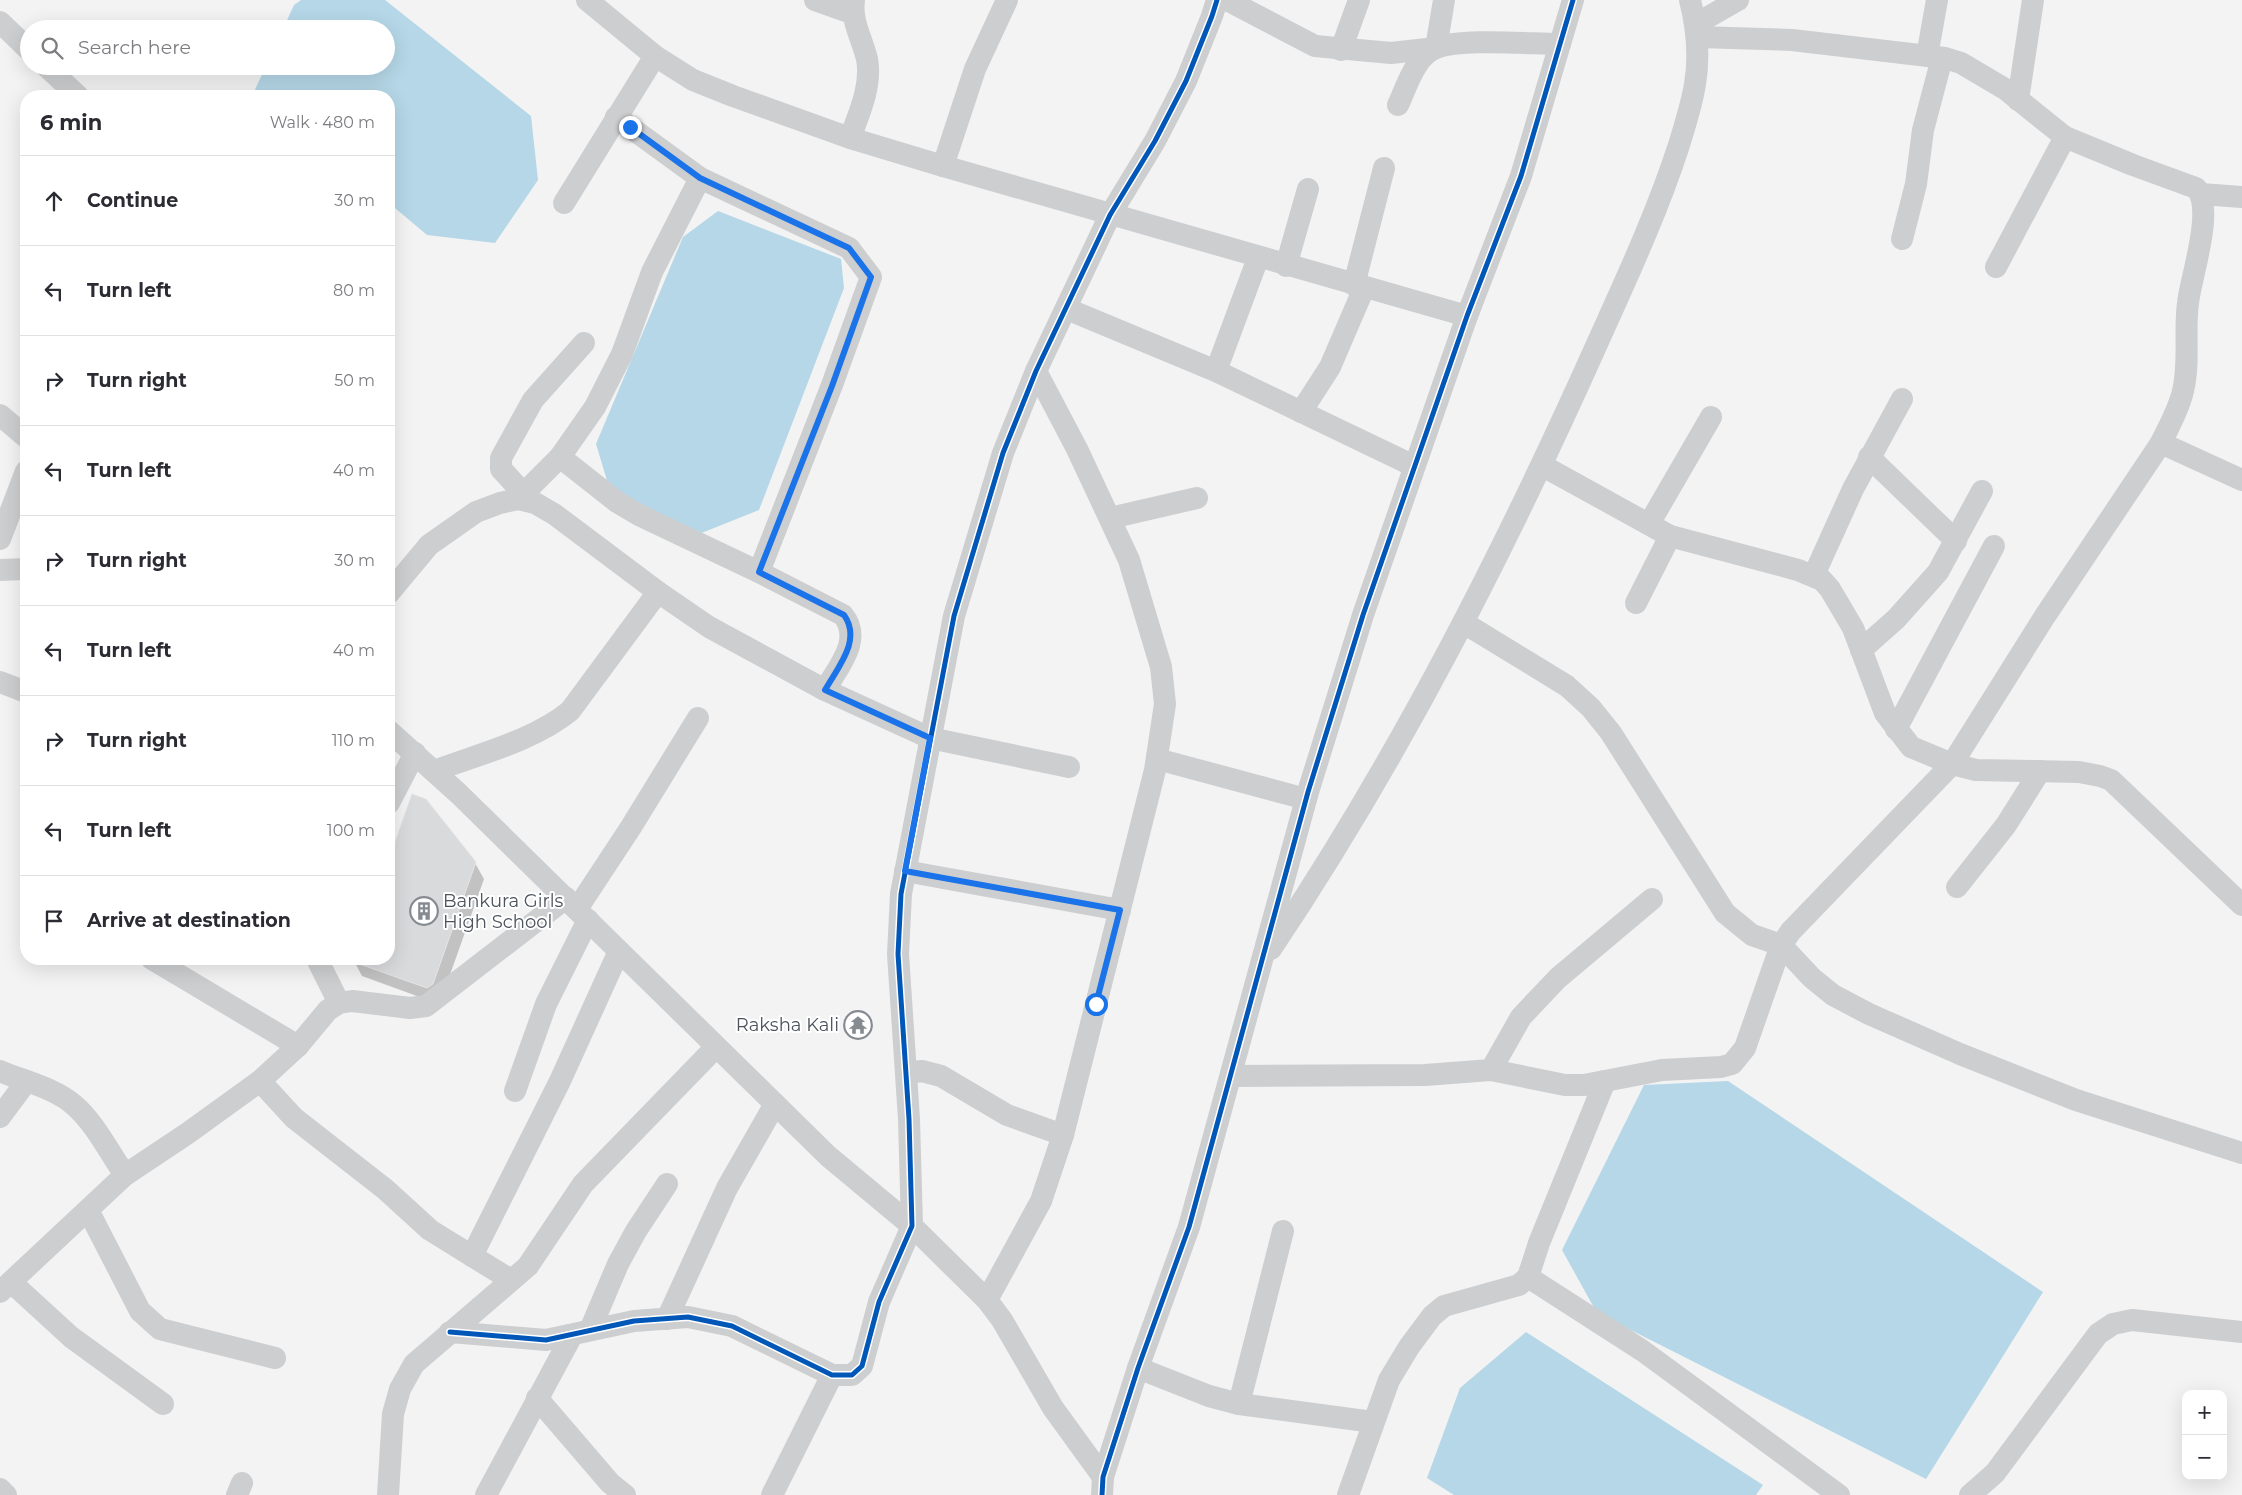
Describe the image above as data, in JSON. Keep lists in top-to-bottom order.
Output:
{
  "places": {
    "building": ["Bankura Girls High School"],
    "temple": ["Raksha Kali"]
  },
  "page": {
    "search": "Search here",
    "heading": ["6 min", "Walk · 480 m"],
    "list": [
      ["Continue", "30 m"],
      ["Turn left", "80 m"],
      ["Turn right", "50 m"],
      ["Turn left", "40 m"],
      ["Turn right", "30 m"],
      ["Turn left", "40 m"],
      ["Turn right", "110 m"],
      ["Turn left", "100 m"],
      "Arrive at destination"
    ],
    "map_buttons": ["+", "−"]
  }
}
